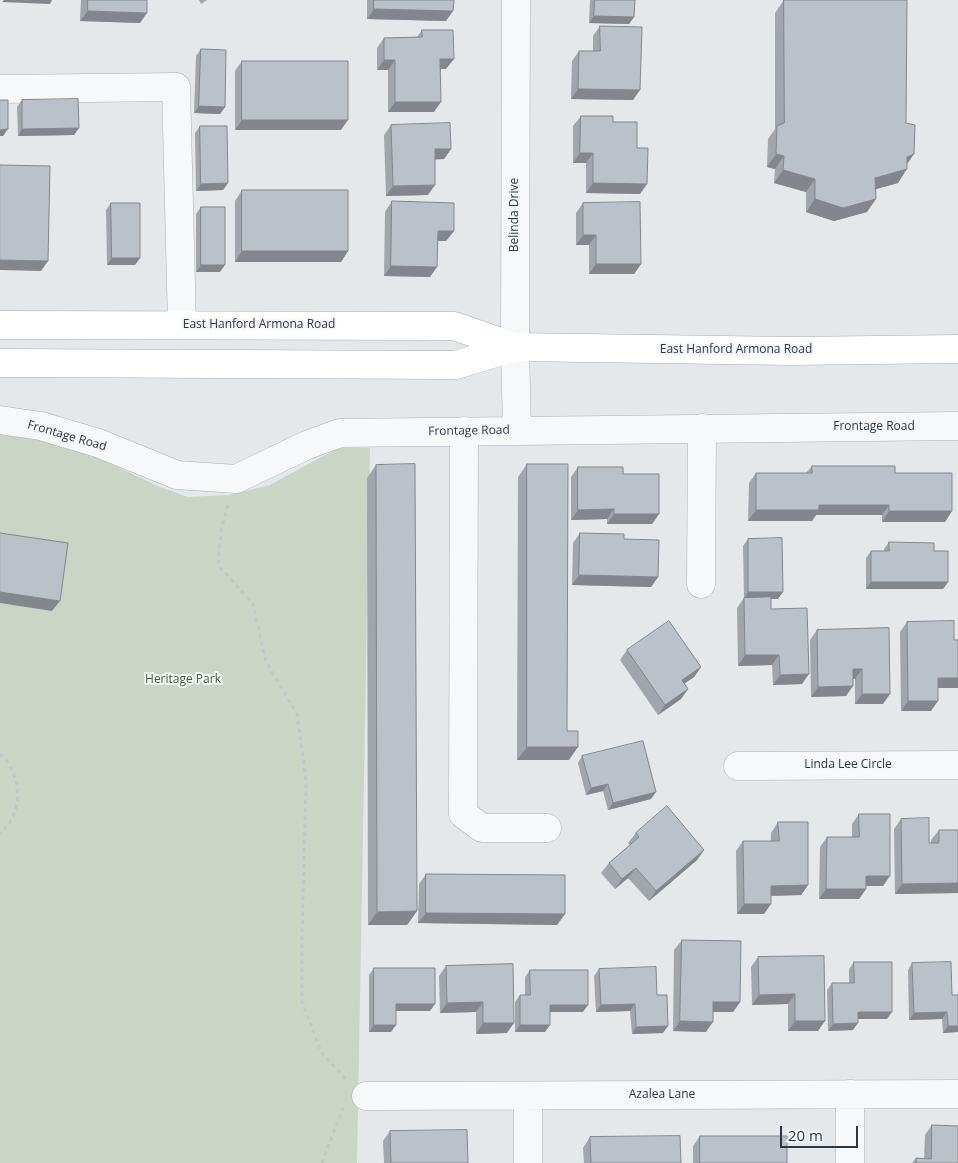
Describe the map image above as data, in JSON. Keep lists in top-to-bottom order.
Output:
{
  "streets": {
    "main road": ["East Hanford Armona Road"],
    "street": [
      "Belinda Drive",
      "Frontage Road",
      "Linda Lee Circle",
      "Azalea Lane"
    ]
  },
  "crossings": [
    ["Belinda Drive", "East Hanford Armona Road"],
    ["Belinda Drive", "Frontage Road"]
  ],
  "parks": ["Heritage Park"],
  "scale_bar": "20 m"
}
